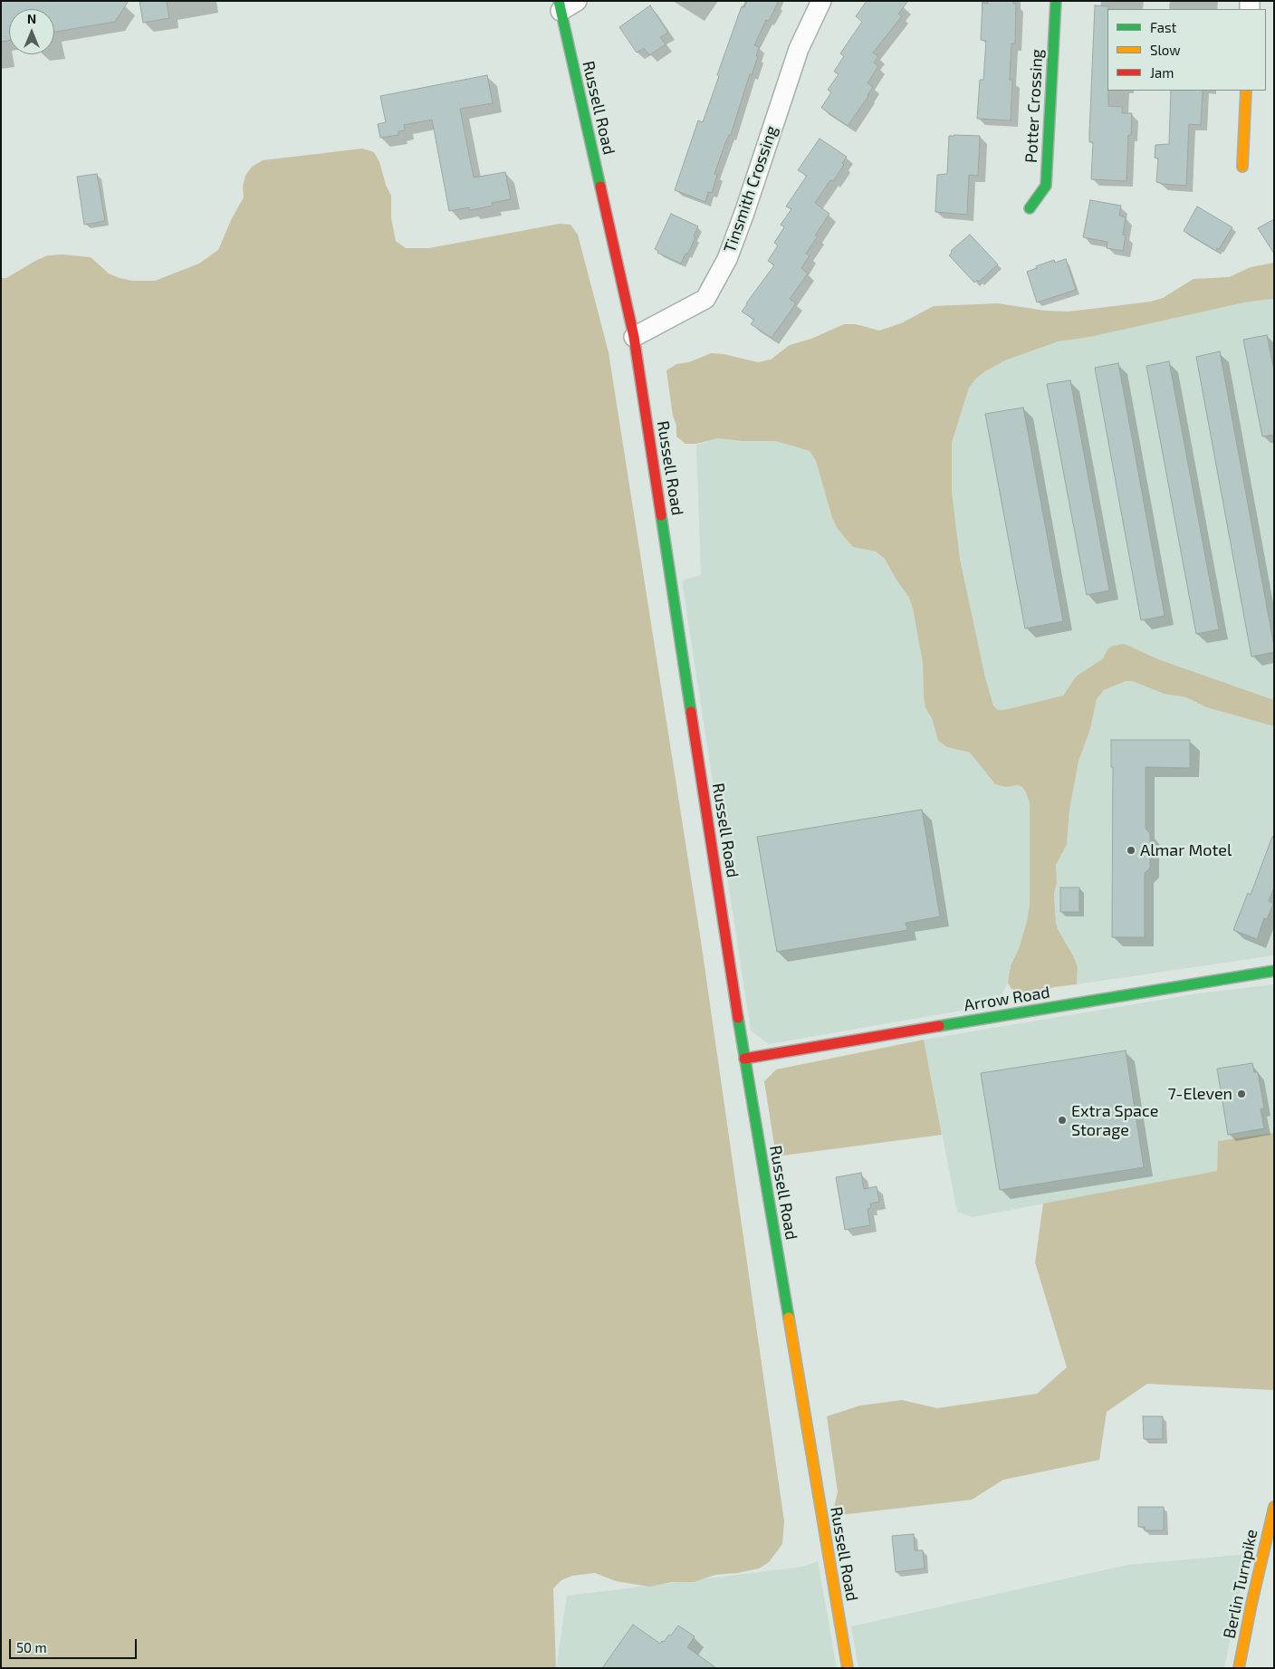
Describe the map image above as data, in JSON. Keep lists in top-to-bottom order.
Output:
{
  "streets": {
    "main road": [
      "Potter Crossing",
      "Russell Road",
      "Arrow Road",
      "Berlin Turnpike"
    ],
    "street": ["Tinsmith Crossing"]
  },
  "crossings": [
    ["Russell Road", "Tinsmith Crossing"],
    ["Russell Road", "Arrow Road"]
  ],
  "places": ["Almar Motel", "7-Eleven", "Extra Space Storage"],
  "legend": ["Fast", "Slow", "Jam"],
  "scale_bar": "50 m",
  "north": "top"
}
